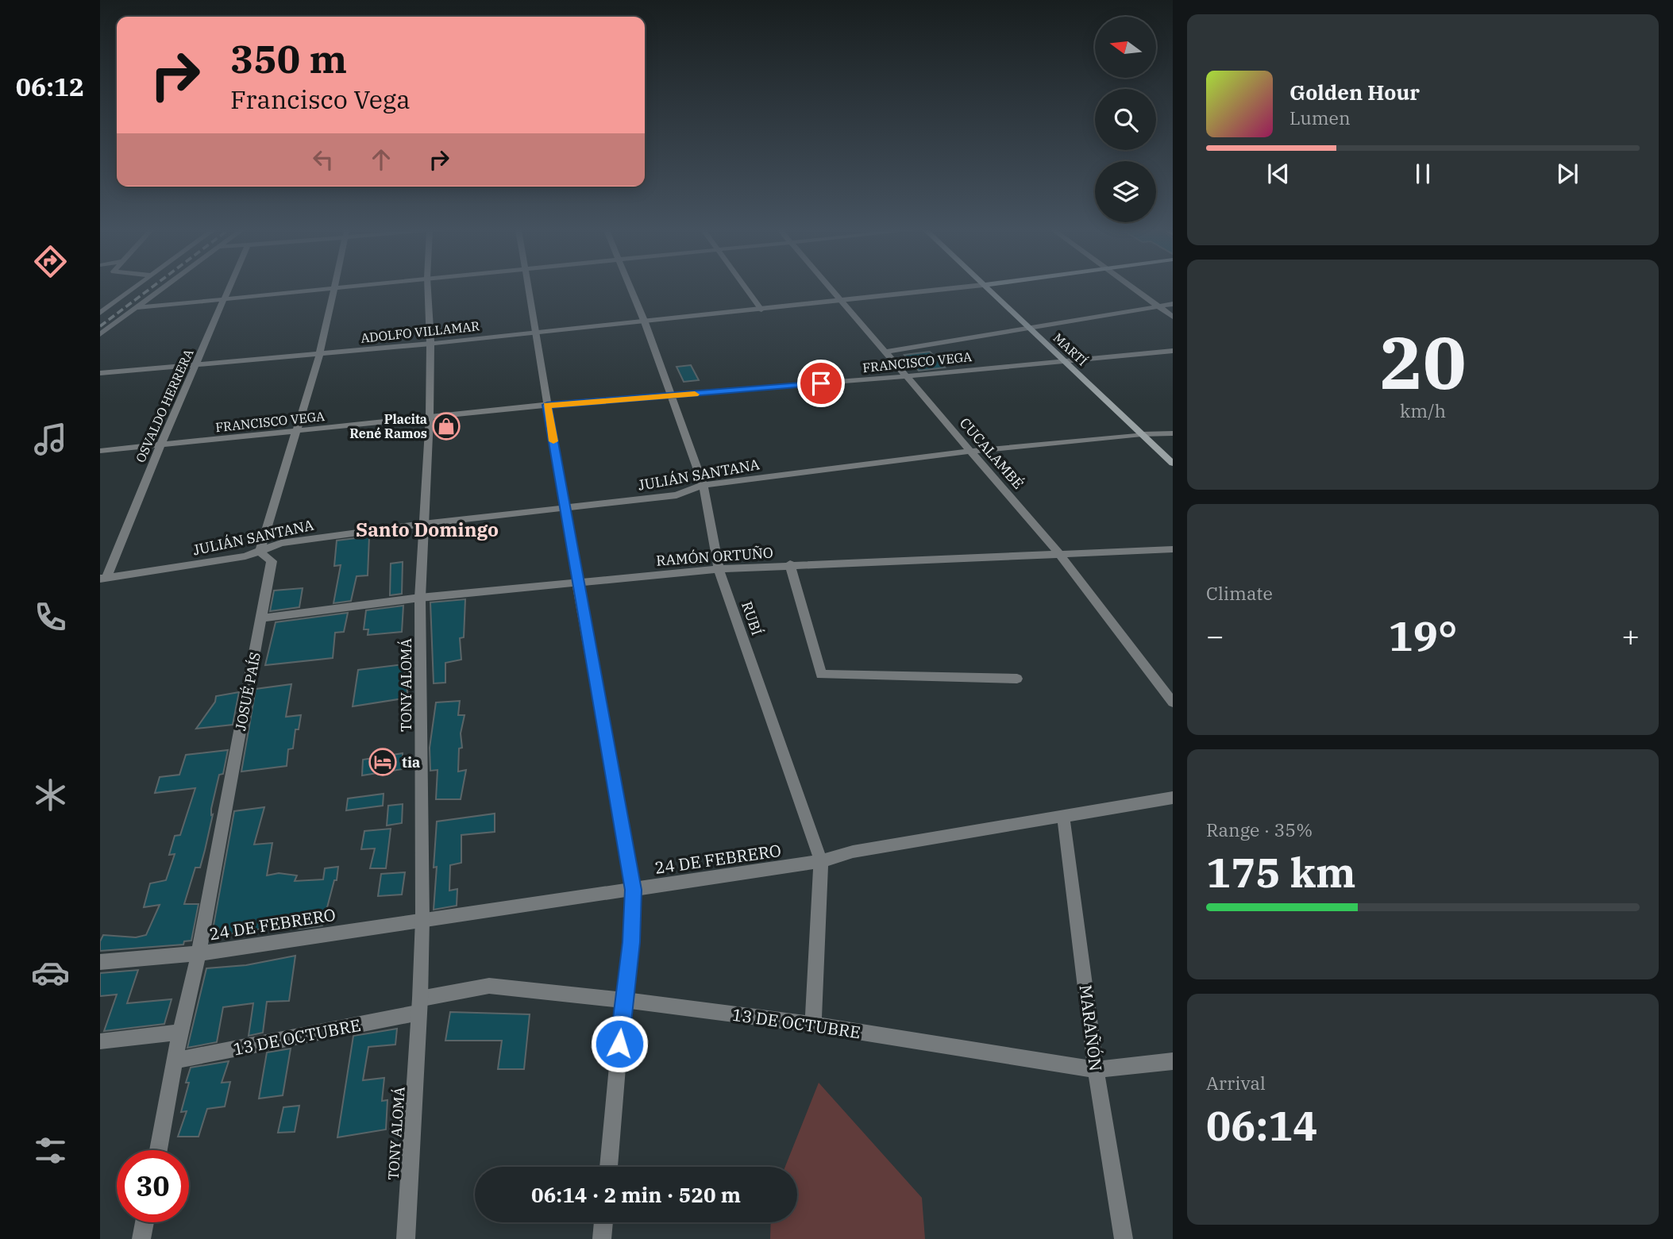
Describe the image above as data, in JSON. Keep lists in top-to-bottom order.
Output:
{
  "streets": {
    "main road": ["MARTÍ"],
    "street": [
      "ADOLFO VILLAMAR",
      "FRANCISCO VEGA",
      "OSVALDO HERRERA",
      "CUCALAMBÉ",
      "JULIÁN SANTANA",
      "RAMÓN ORTUÑO",
      "RUBÍ",
      "TONY ALOMÁ",
      "JOSUÉ PAÍS",
      "24 DE FEBRERO",
      "13 DE OCTUBRE",
      "MARAÑÓN"
    ]
  },
  "crossings": [
    ["ADOLFO VILLAMAR", "OSVALDO HERRERA"],
    ["ADOLFO VILLAMAR", "CUCALAMBÉ"],
    ["ADOLFO VILLAMAR", "RUBÍ"],
    ["ADOLFO VILLAMAR", "TONY ALOMÁ"],
    ["MARTÍ", "FRANCISCO VEGA"],
    ["MARTÍ", "JULIÁN SANTANA"],
    ["FRANCISCO VEGA", "OSVALDO HERRERA"],
    ["FRANCISCO VEGA", "CUCALAMBÉ"],
    ["FRANCISCO VEGA", "RUBÍ"],
    ["FRANCISCO VEGA", "TONY ALOMÁ"],
    ["OSVALDO HERRERA", "JULIÁN SANTANA"],
    ["CUCALAMBÉ", "JULIÁN SANTANA"],
    ["CUCALAMBÉ", "RAMÓN ORTUÑO"],
    ["JULIÁN SANTANA", "RUBÍ"],
    ["JULIÁN SANTANA", "TONY ALOMÁ"],
    ["JULIÁN SANTANA", "JOSUÉ PAÍS"],
    ["RAMÓN ORTUÑO", "RUBÍ"],
    ["RAMÓN ORTUÑO", "TONY ALOMÁ"],
    ["RAMÓN ORTUÑO", "JOSUÉ PAÍS"],
    ["RUBÍ", "24 DE FEBRERO"],
    ["RUBÍ", "13 DE OCTUBRE"],
    ["TONY ALOMÁ", "24 DE FEBRERO"],
    ["TONY ALOMÁ", "13 DE OCTUBRE"],
    ["JOSUÉ PAÍS", "24 DE FEBRERO"],
    ["JOSUÉ PAÍS", "13 DE OCTUBRE"],
    ["24 DE FEBRERO", "MARAÑÓN"],
    ["13 DE OCTUBRE", "MARAÑÓN"]
  ],
  "districts": ["Santo Domingo"],
  "places": {
    "shop": ["Placita René Ramos"],
    "hotel": ["tia"]
  },
  "north": "left",
  "page": {
    "tabs": "06:12",
    "turn": ["350 m", "Francisco Vega"],
    "song": ["Golden Hour", "Lumen"],
    "tile": [
      ["20", "km/h"],
      "Climate",
      ["Range · 35%", "175 km"],
      ["Arrival", "06:14"]
    ],
    "heat": ["−", "19°", "+"],
    "limit": "30",
    "trip": "06:14 · 2 min · 520 m"
  }
}
